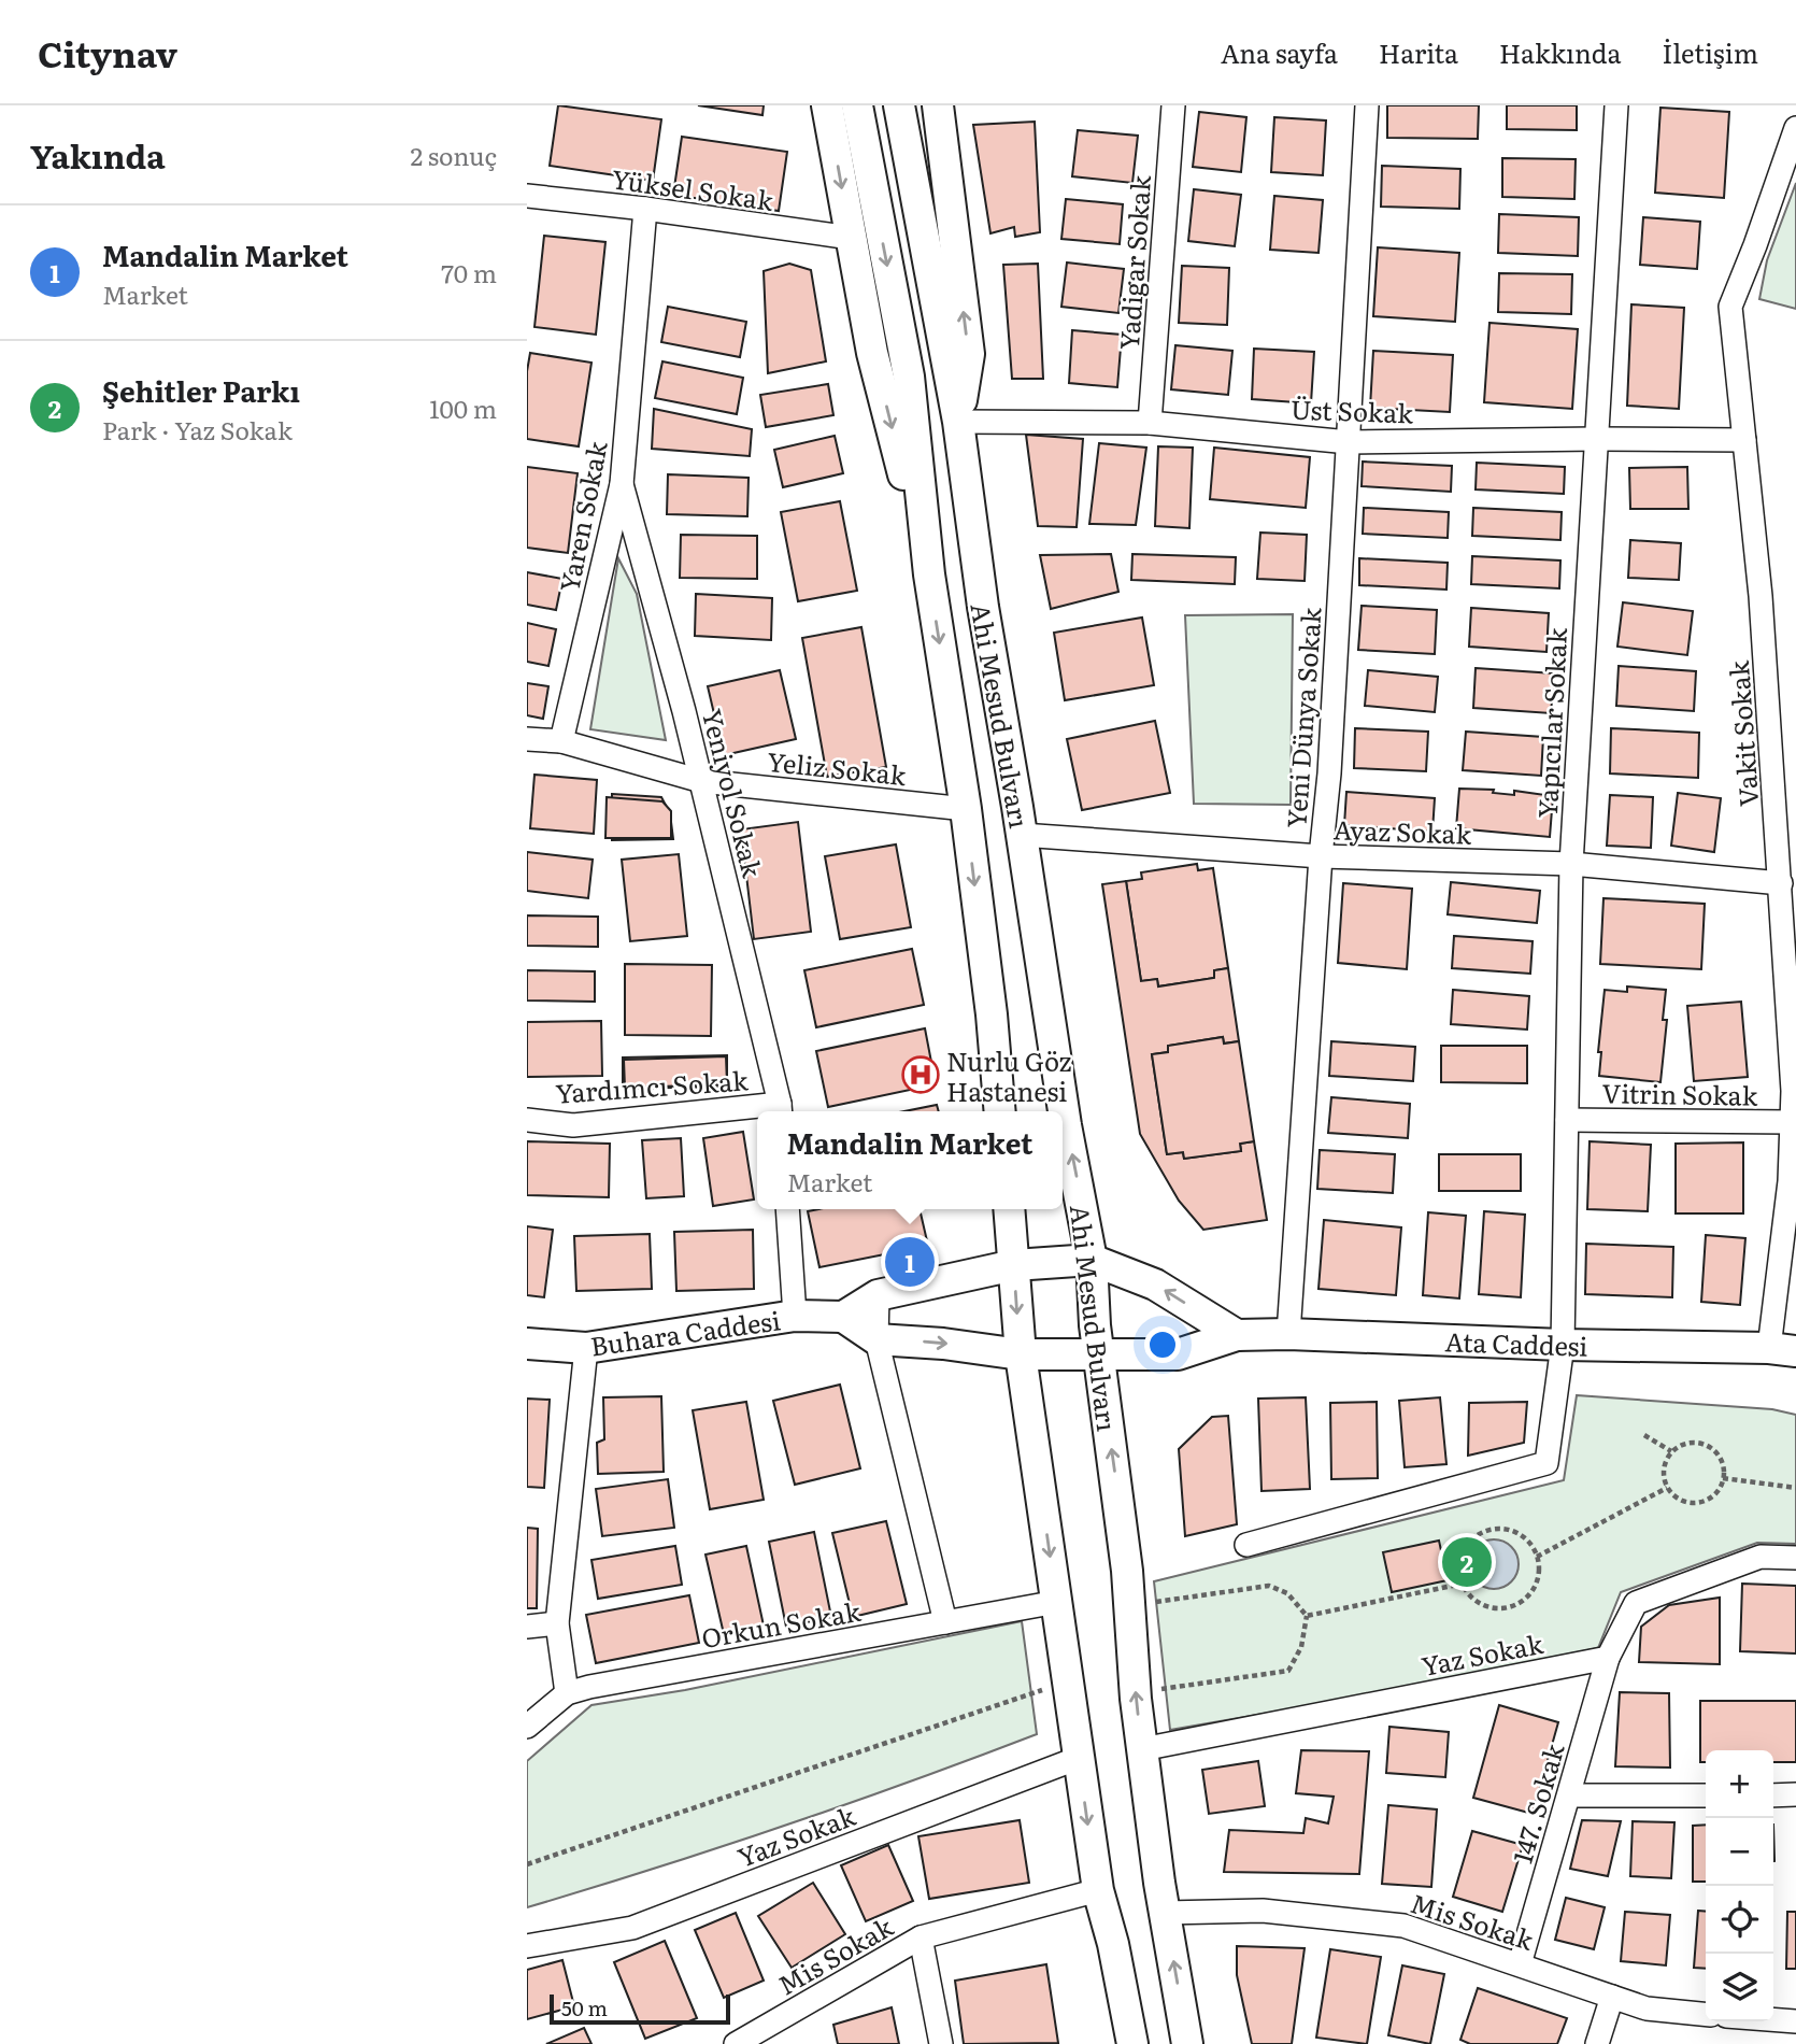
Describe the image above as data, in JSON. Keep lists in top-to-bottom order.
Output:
{
  "streets": {
    "main road": ["Ahi Mesud Bulvarı", "Buhara Caddesi", "Ata Caddesi"],
    "street": [
      "Yüksel Sokak",
      "Yadigar Sokak",
      "Üst Sokak",
      "Yaren Sokak",
      "Yeni Dünya Sokak",
      "Yapıcılar Sokak",
      "Vakit Sokak",
      "Yeliz Sokak",
      "Yeniyol Sokak",
      "Ayaz Sokak",
      "Yardımcı Sokak",
      "Vitrin Sokak",
      "Orkun Sokak",
      "Yaz Sokak",
      "147. Sokak",
      "Mis Sokak"
    ]
  },
  "crossings": [
    ["Yüksel Sokak", "Yaren Sokak"],
    ["Yadigar Sokak", "Üst Sokak"],
    ["Üst Sokak", "Ahi Mesud Bulvarı"],
    ["Üst Sokak", "Yeni Dünya Sokak"],
    ["Üst Sokak", "Yapıcılar Sokak"],
    ["Üst Sokak", "Vakit Sokak"],
    ["Yaren Sokak", "Yeliz Sokak"],
    ["Yaren Sokak", "Yeniyol Sokak"],
    ["Ahi Mesud Bulvarı", "Yeliz Sokak"],
    ["Ahi Mesud Bulvarı", "Ayaz Sokak"],
    ["Ahi Mesud Bulvarı", "Ata Caddesi"],
    ["Ahi Mesud Bulvarı", "Yaz Sokak"],
    ["Ahi Mesud Bulvarı", "Mis Sokak"],
    ["Yeni Dünya Sokak", "Ayaz Sokak"],
    ["Yeni Dünya Sokak", "Ata Caddesi"],
    ["Yapıcılar Sokak", "Ayaz Sokak"],
    ["Yapıcılar Sokak", "Vitrin Sokak"],
    ["Yapıcılar Sokak", "Ata Caddesi"],
    ["Vakit Sokak", "Ayaz Sokak"],
    ["Vakit Sokak", "Vitrin Sokak"],
    ["Vakit Sokak", "Ata Caddesi"],
    ["Yeliz Sokak", "Yeniyol Sokak"],
    ["Yaz Sokak", "147. Sokak"],
    ["147. Sokak", "Mis Sokak"]
  ],
  "places": {
    "hospital": ["Nurlu Göz Hastanesi"]
  },
  "scale_bar": "50 m",
  "page": {
    "header": "Citynav",
    "nav": [
      "Ana sayfa",
      "Harita",
      "Hakkında",
      "İletişim"
    ],
    "heading": ["Yakında", "2 sonuç"],
    "list": [
      {
        "mark": "1",
        "name": "Mandalin Market",
        "note": "Market",
        "value": "70 m"
      },
      {
        "mark": "2",
        "name": "Şehitler Parkı",
        "note": "Park · Yaz Sokak",
        "value": "100 m"
      }
    ],
    "popup": ["Mandalin Market", "Market"],
    "pins": ["1", "2"],
    "map_buttons": ["+", "−"],
    "scale": "50 m"
  }
}
